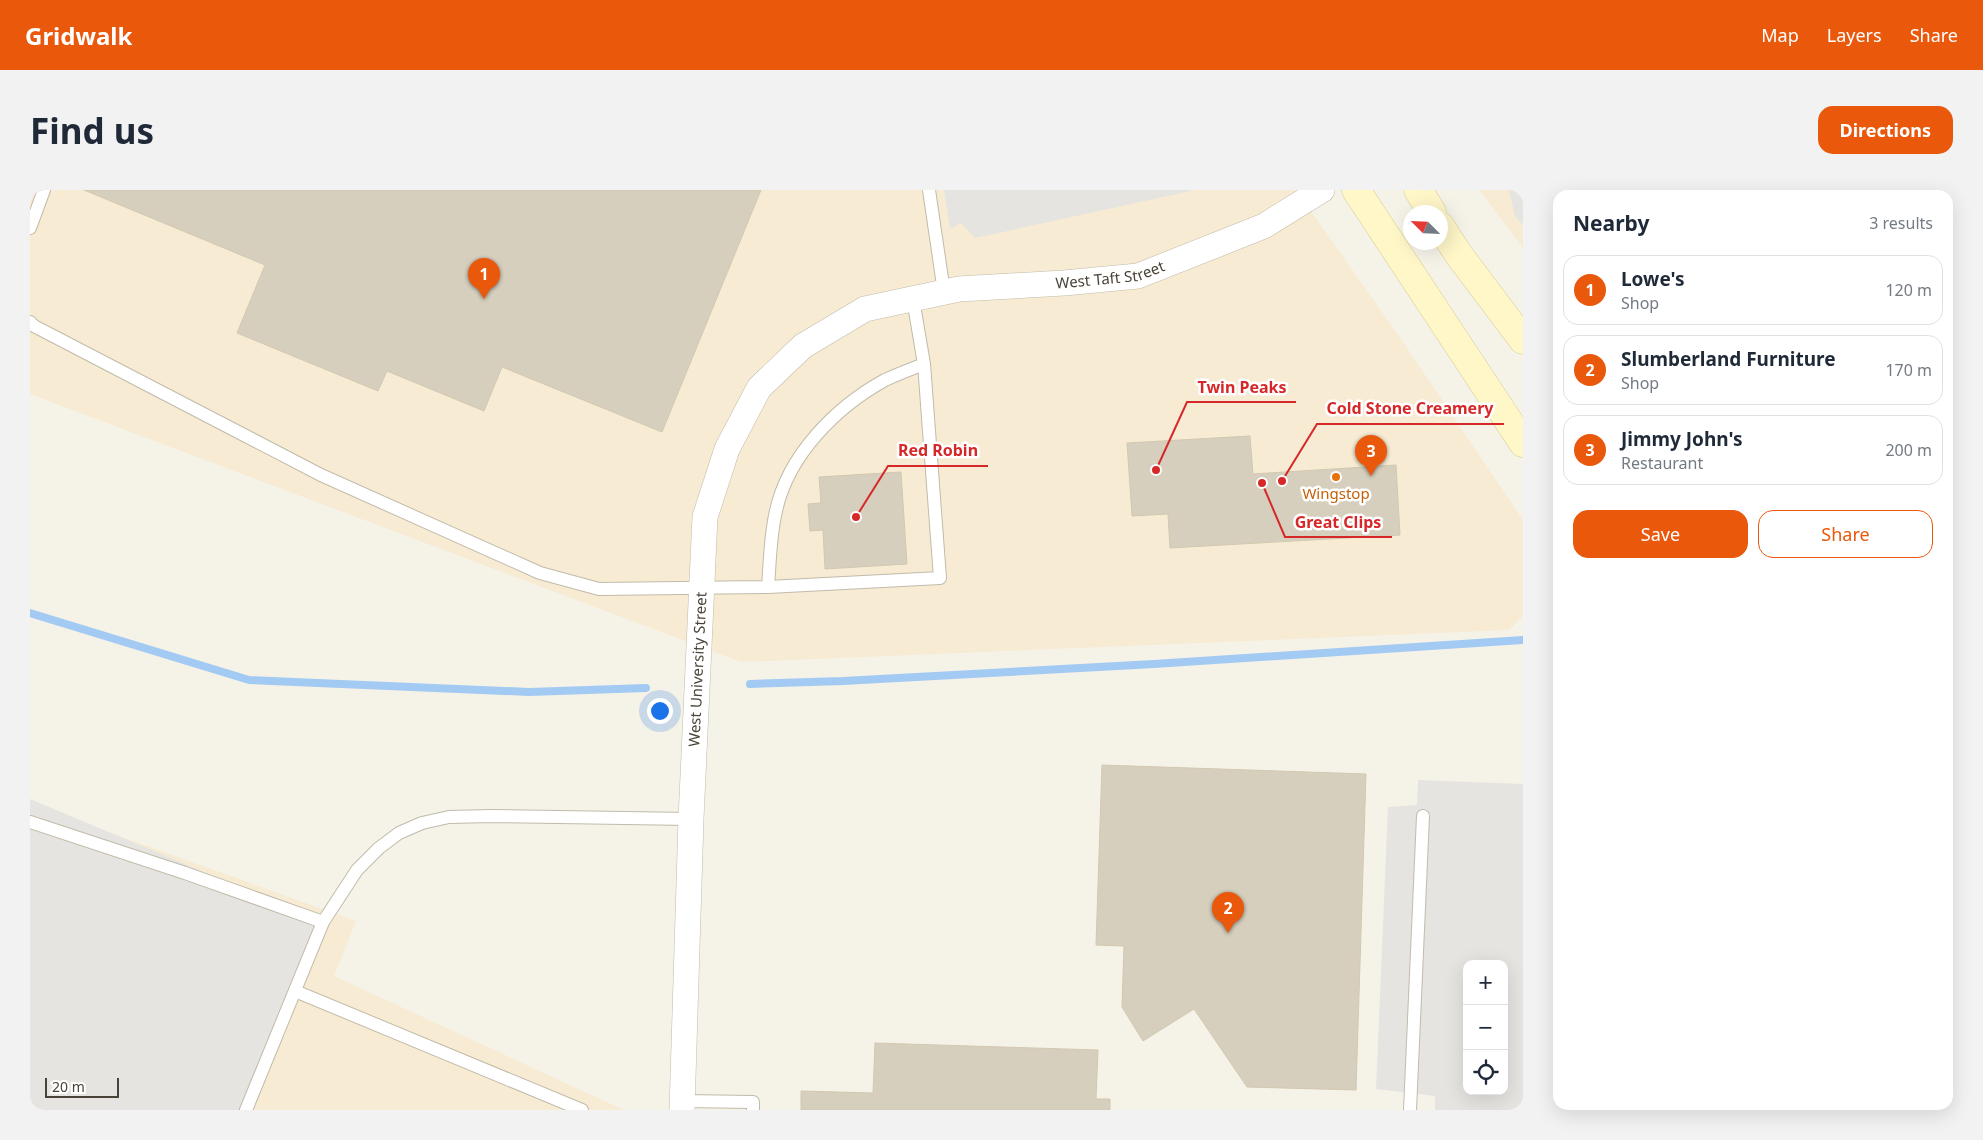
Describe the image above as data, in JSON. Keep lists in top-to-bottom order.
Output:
{
  "streets": {
    "street": ["West Taft Street", "West University Street"]
  },
  "crossings": [
    ["West Taft Street", "West University Street"]
  ],
  "places": [
    "Twin Peaks",
    "Wingstop",
    "Cold Stone Creamery",
    "Great Clips",
    "Red Robin"
  ],
  "scale_bar": "20 m",
  "north": "top left",
  "page": {
    "header": "Gridwalk",
    "nav": ["Map", "Layers", "Share"],
    "buttons": [
      "Directions",
      ["Save", "Share"]
    ],
    "title": "Find us",
    "heading": ["Nearby", "3 results"],
    "list": [
      {
        "mark": "1",
        "name": "Lowe's",
        "note": "Shop",
        "value": "120 m"
      },
      {
        "mark": "2",
        "name": "Slumberland Furniture",
        "note": "Shop",
        "value": "170 m"
      },
      {
        "mark": "3",
        "name": "Jimmy John's",
        "note": "Restaurant",
        "value": "200 m"
      }
    ],
    "pins": ["1", "3", "2"],
    "map_buttons": ["+", "−"],
    "scale": "20 m"
  }
}
